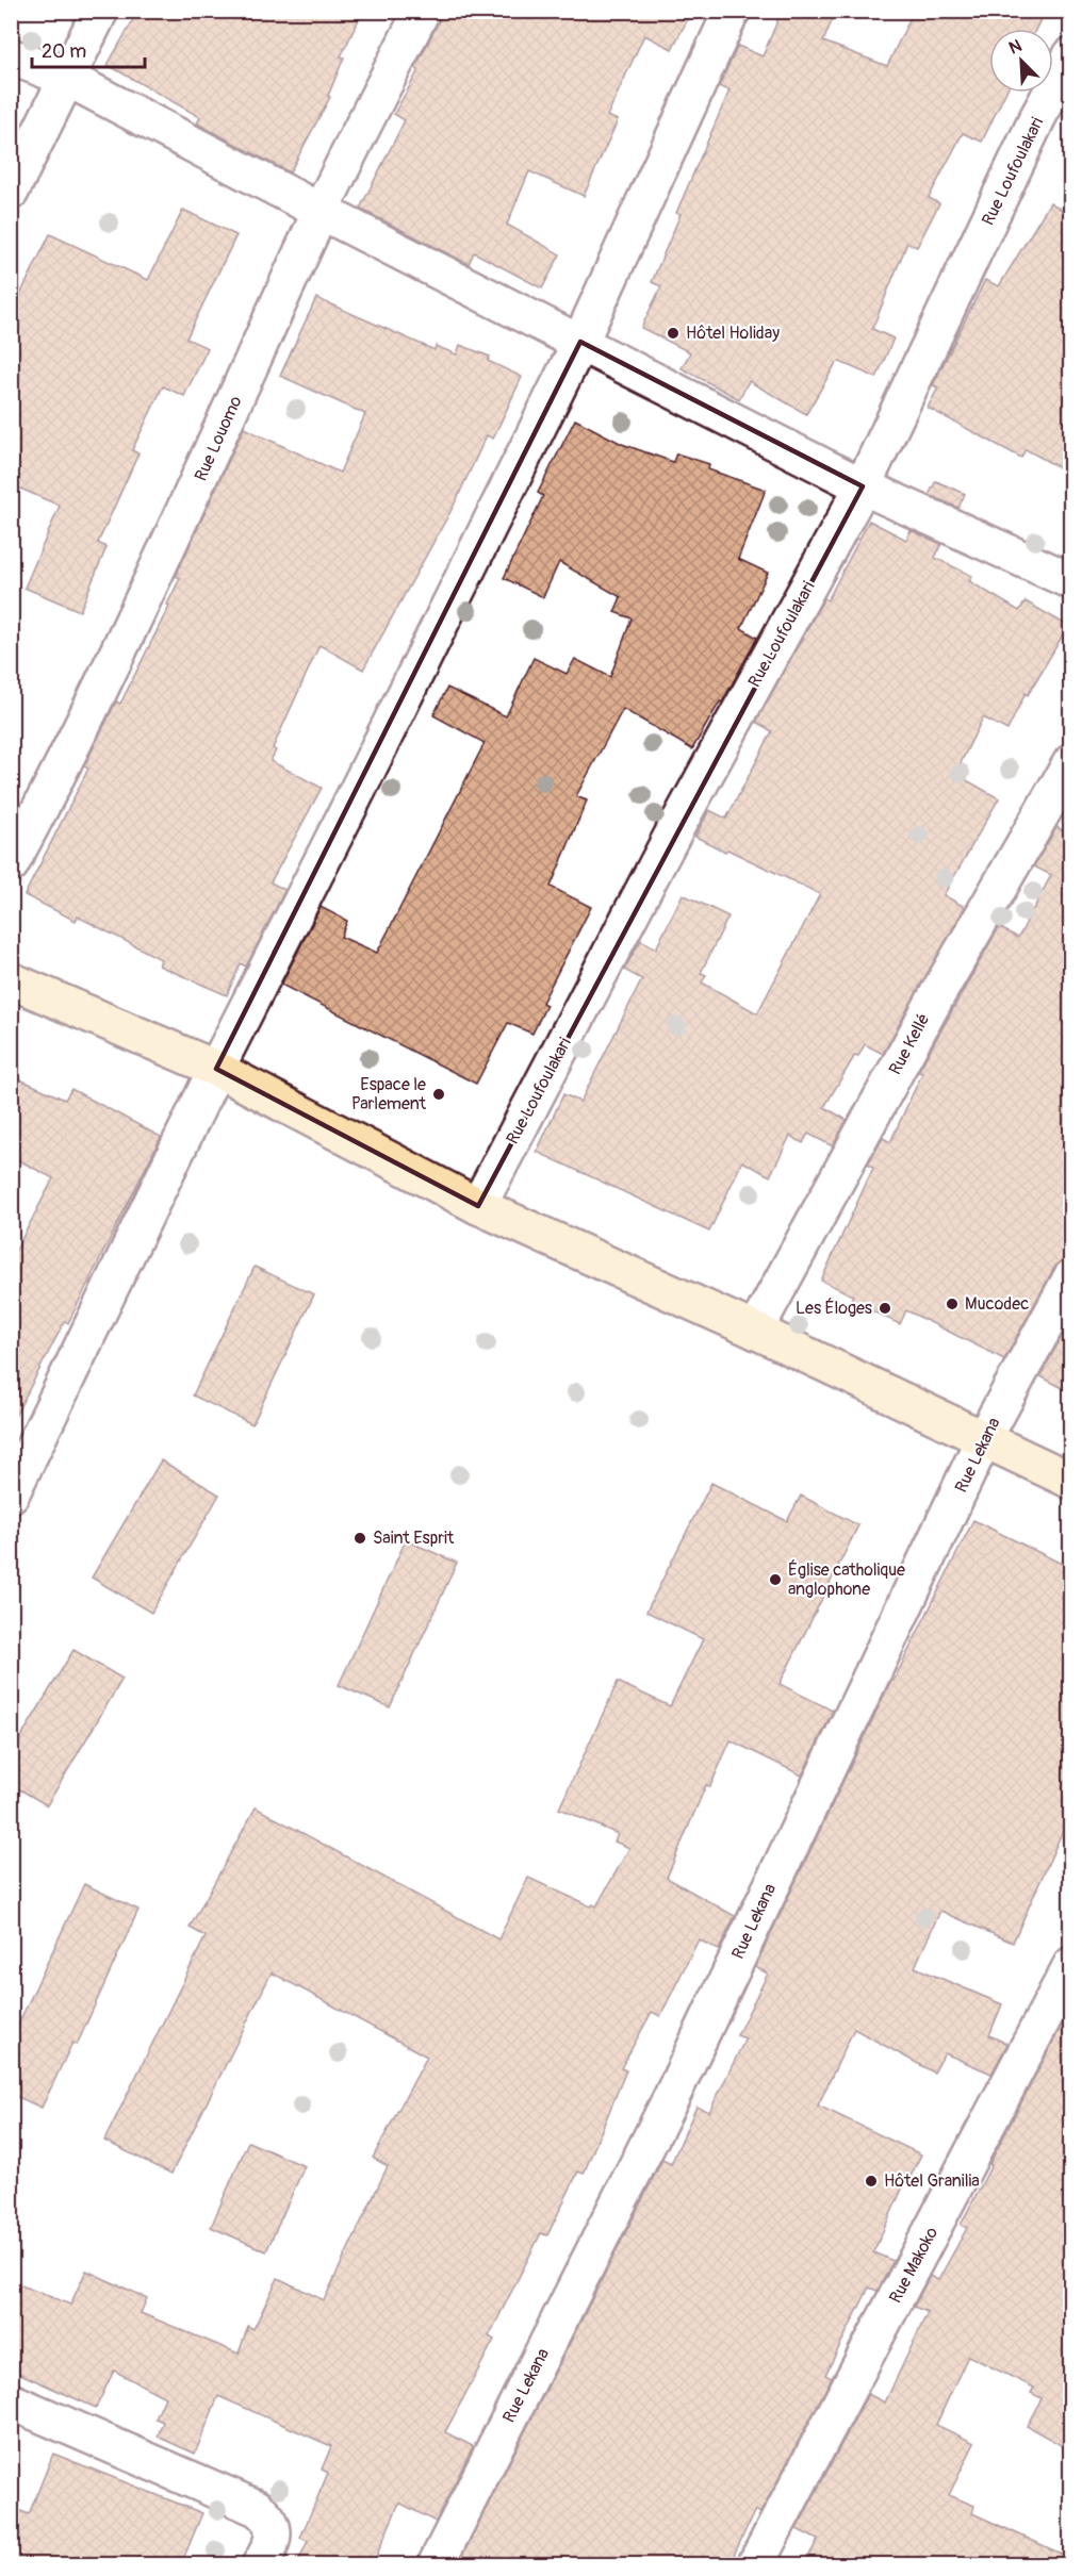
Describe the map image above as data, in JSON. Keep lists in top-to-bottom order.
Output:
{
  "streets": {
    "street": [
      "Rue Loufoulakari",
      "Rue Louomo",
      "Rue Kellé",
      "Rue Lekana",
      "Rue Makoko"
    ]
  },
  "places": [
    "Hôtel Holiday",
    "Espace le Parlement",
    "Mucodec",
    "Les Éloges",
    "Saint Esprit",
    "Église catholique anglophone",
    "Hôtel Granilia"
  ],
  "scale_bar": "20 m",
  "north": "top left"
}
